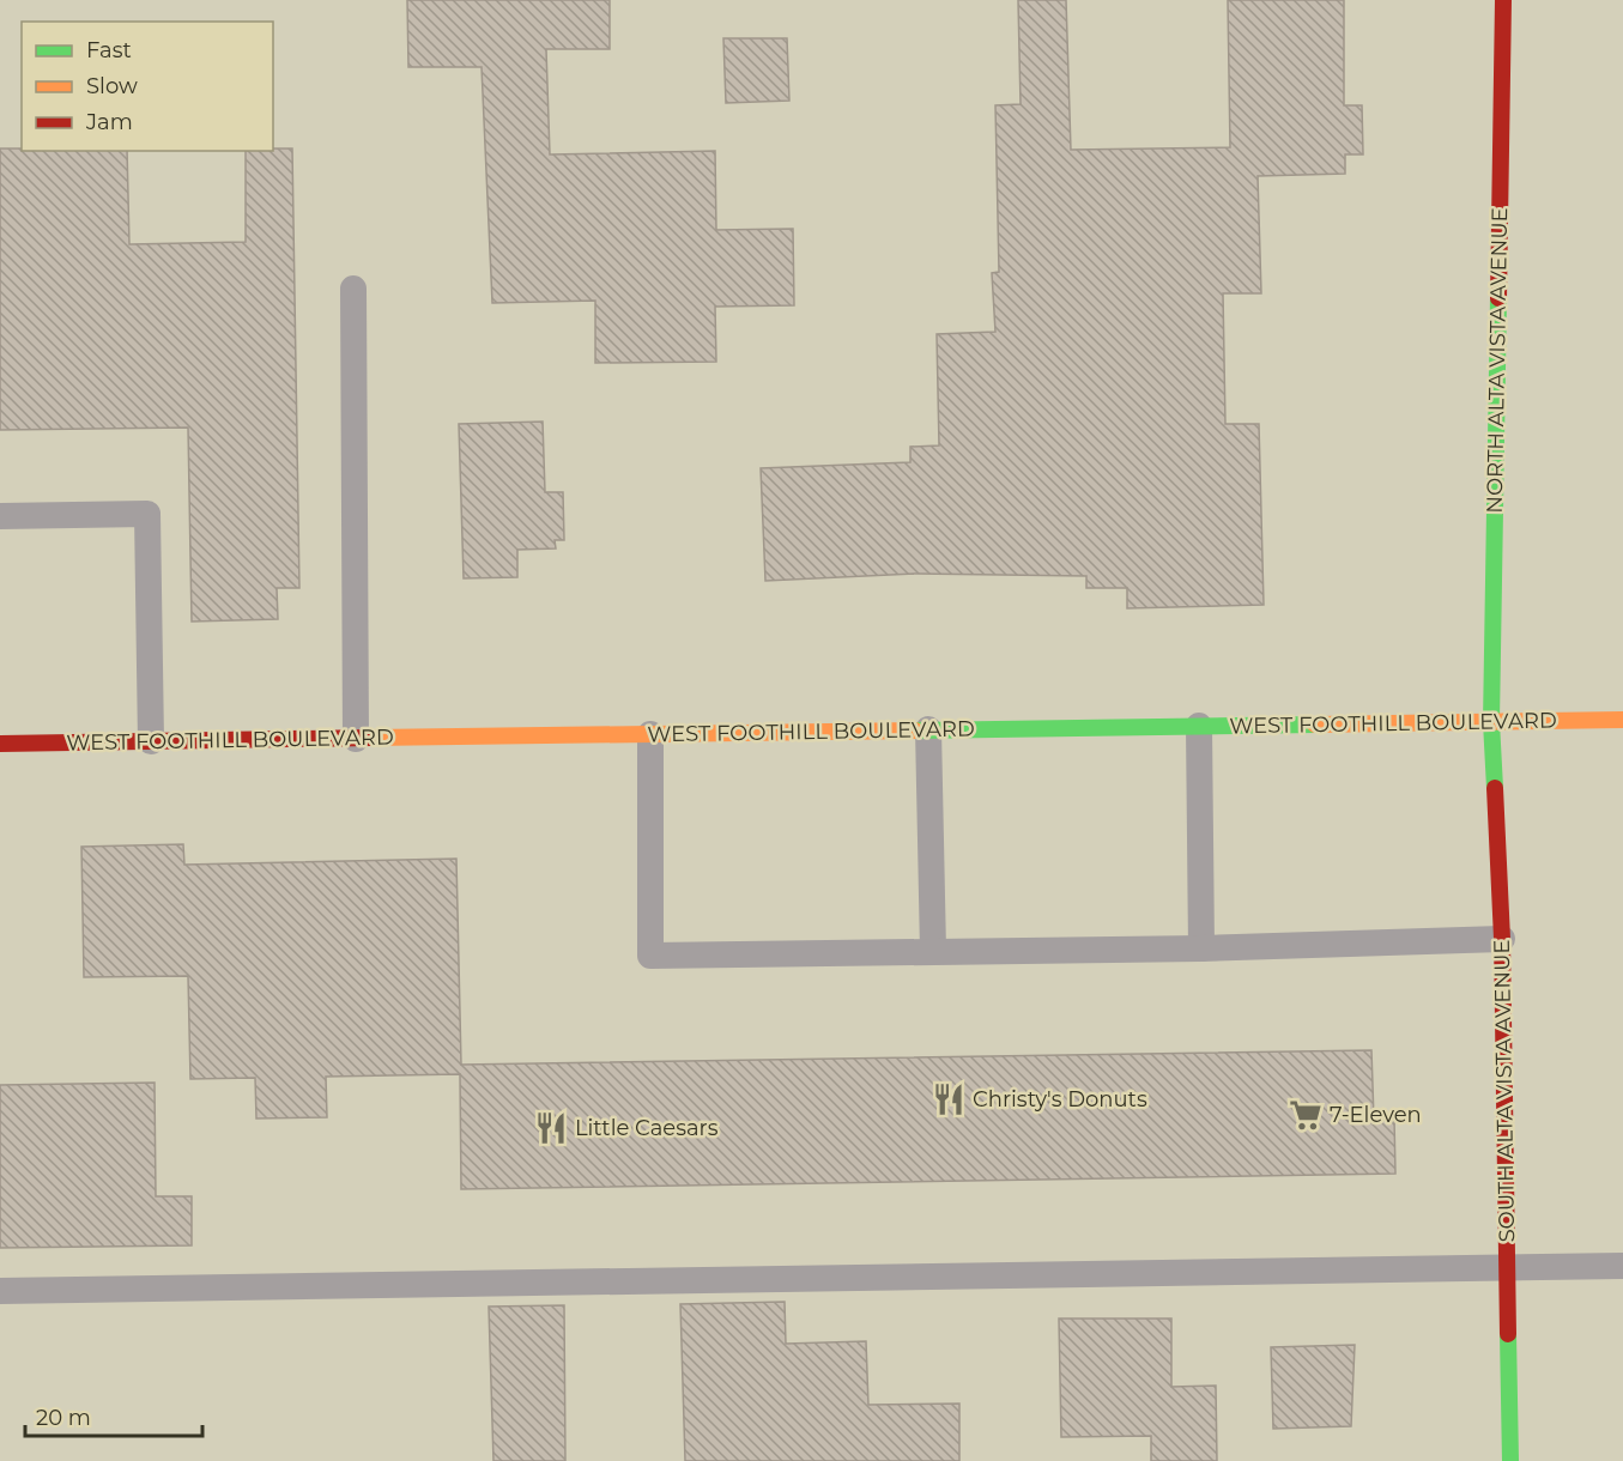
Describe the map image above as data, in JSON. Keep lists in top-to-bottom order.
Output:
{
  "streets": {
    "main road": ["NORTH ALTA VISTA AVENUE", "WEST FOOTHILL BOULEVARD", "SOUTH ALTA VISTA AVENUE"]
  },
  "crossings": [
    ["NORTH ALTA VISTA AVENUE", "WEST FOOTHILL BOULEVARD"],
    ["NORTH ALTA VISTA AVENUE", "SOUTH ALTA VISTA AVENUE"],
    ["WEST FOOTHILL BOULEVARD", "SOUTH ALTA VISTA AVENUE"]
  ],
  "places": {
    "restaurant": ["Christy's Donuts", "Little Caesars"],
    "supermarket": ["7-Eleven"]
  },
  "legend": ["Fast", "Slow", "Jam"],
  "scale_bar": "20 m"
}
